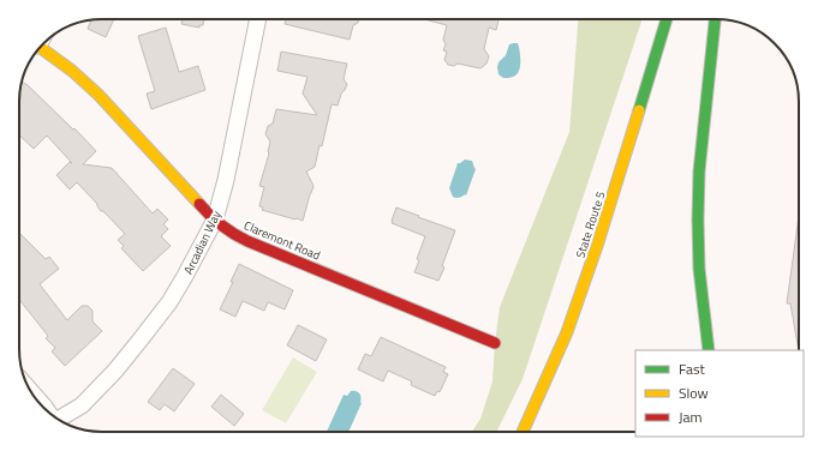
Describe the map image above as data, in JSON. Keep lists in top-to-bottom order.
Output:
{
  "streets": {
    "main road": ["State Route 5", "Claremont Road"],
    "street": ["Arcadian Way"]
  },
  "crossings": [
    ["Claremont Road", "Arcadian Way"]
  ],
  "legend": ["Fast", "Slow", "Jam"]
}
